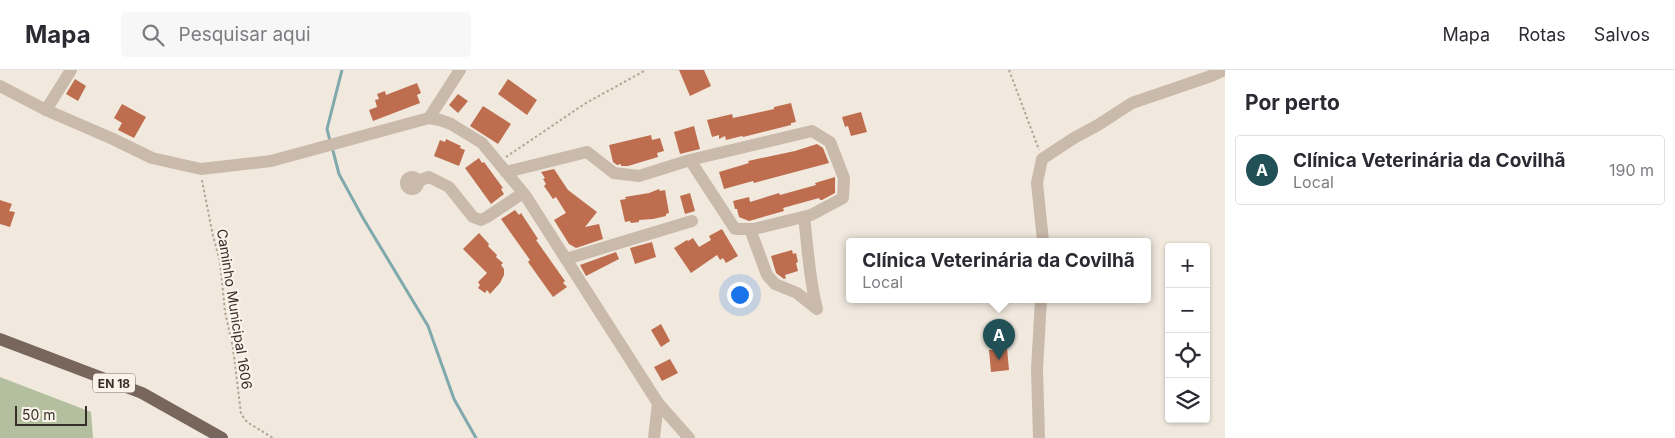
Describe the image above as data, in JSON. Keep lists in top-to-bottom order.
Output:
{
  "streets": {
    "main road": ["EN 18"],
    "path": ["Caminho Municipal 1606"]
  },
  "scale_bar": "50 m",
  "page": {
    "header": "Mapa",
    "search": "Pesquisar aqui",
    "nav": ["Mapa", "Rotas", "Salvos"],
    "heading": "Por perto",
    "list": [
      {
        "mark": "A",
        "name": "Clínica Veterinária da Covilhã",
        "note": "Local",
        "value": "190 m"
      }
    ],
    "popup": ["Clínica Veterinária da Covilhã", "Local"],
    "map_buttons": ["+", "−"],
    "pins": "A",
    "scale": "50 m"
  }
}
